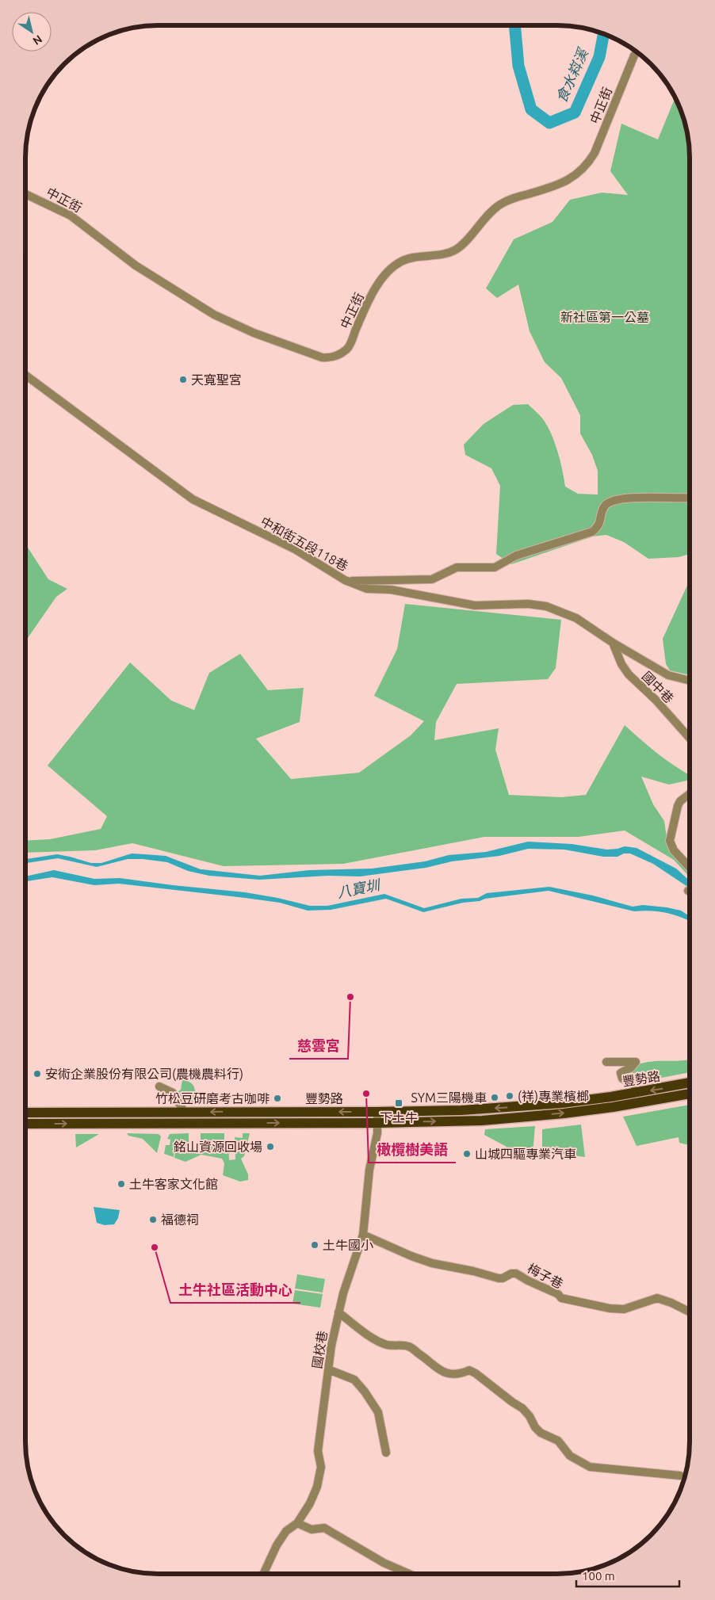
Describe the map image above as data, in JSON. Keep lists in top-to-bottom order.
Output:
{
  "streets": {
    "main road": ["豐勢路"],
    "street": [
      "中正街",
      "中和街五段118巷",
      "國中巷",
      "梅子巷",
      "國校巷"
    ]
  },
  "crossings": [
    ["中和街五段118巷", "國中巷"],
    ["豐勢路", "國校巷"],
    ["梅子巷", "國校巷"]
  ],
  "water": ["食水嵙溪", "八寶圳"],
  "parks": ["新社區第一公墓"],
  "places": {
    "other": [
      "天寬聖宮",
      "慈雲宮",
      "安術企業股份有限公司(農機農料行)",
      "橄欖樹美語",
      "(祥)專業檳榔",
      "SYM三陽機車",
      "竹松豆研磨考古咖啡",
      "銘山資源回收場",
      "山城四驅專業汽車",
      "土牛客家文化館",
      "福德祠",
      "土牛國小",
      "土牛社區活動中心"
    ],
    "transit": ["下土牛"]
  },
  "scale_bar": "100 m",
  "north": "bottom right"
}
